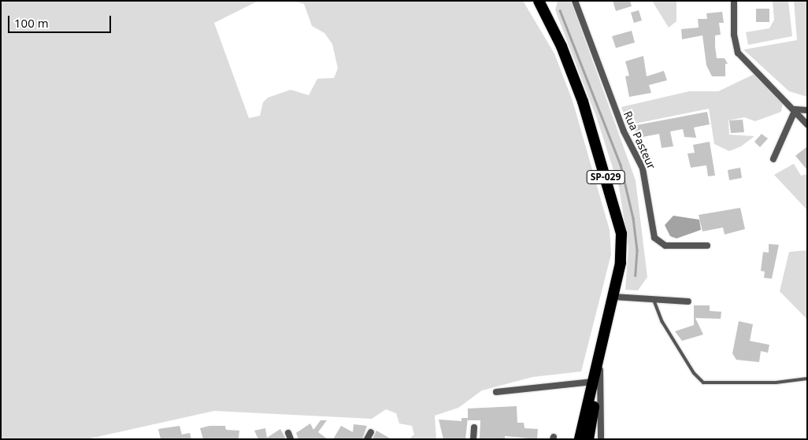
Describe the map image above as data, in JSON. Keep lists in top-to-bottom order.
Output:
{
  "streets": {
    "highway": ["SP-029"],
    "street": ["Rua Pasteur"]
  },
  "scale_bar": "100 m"
}
